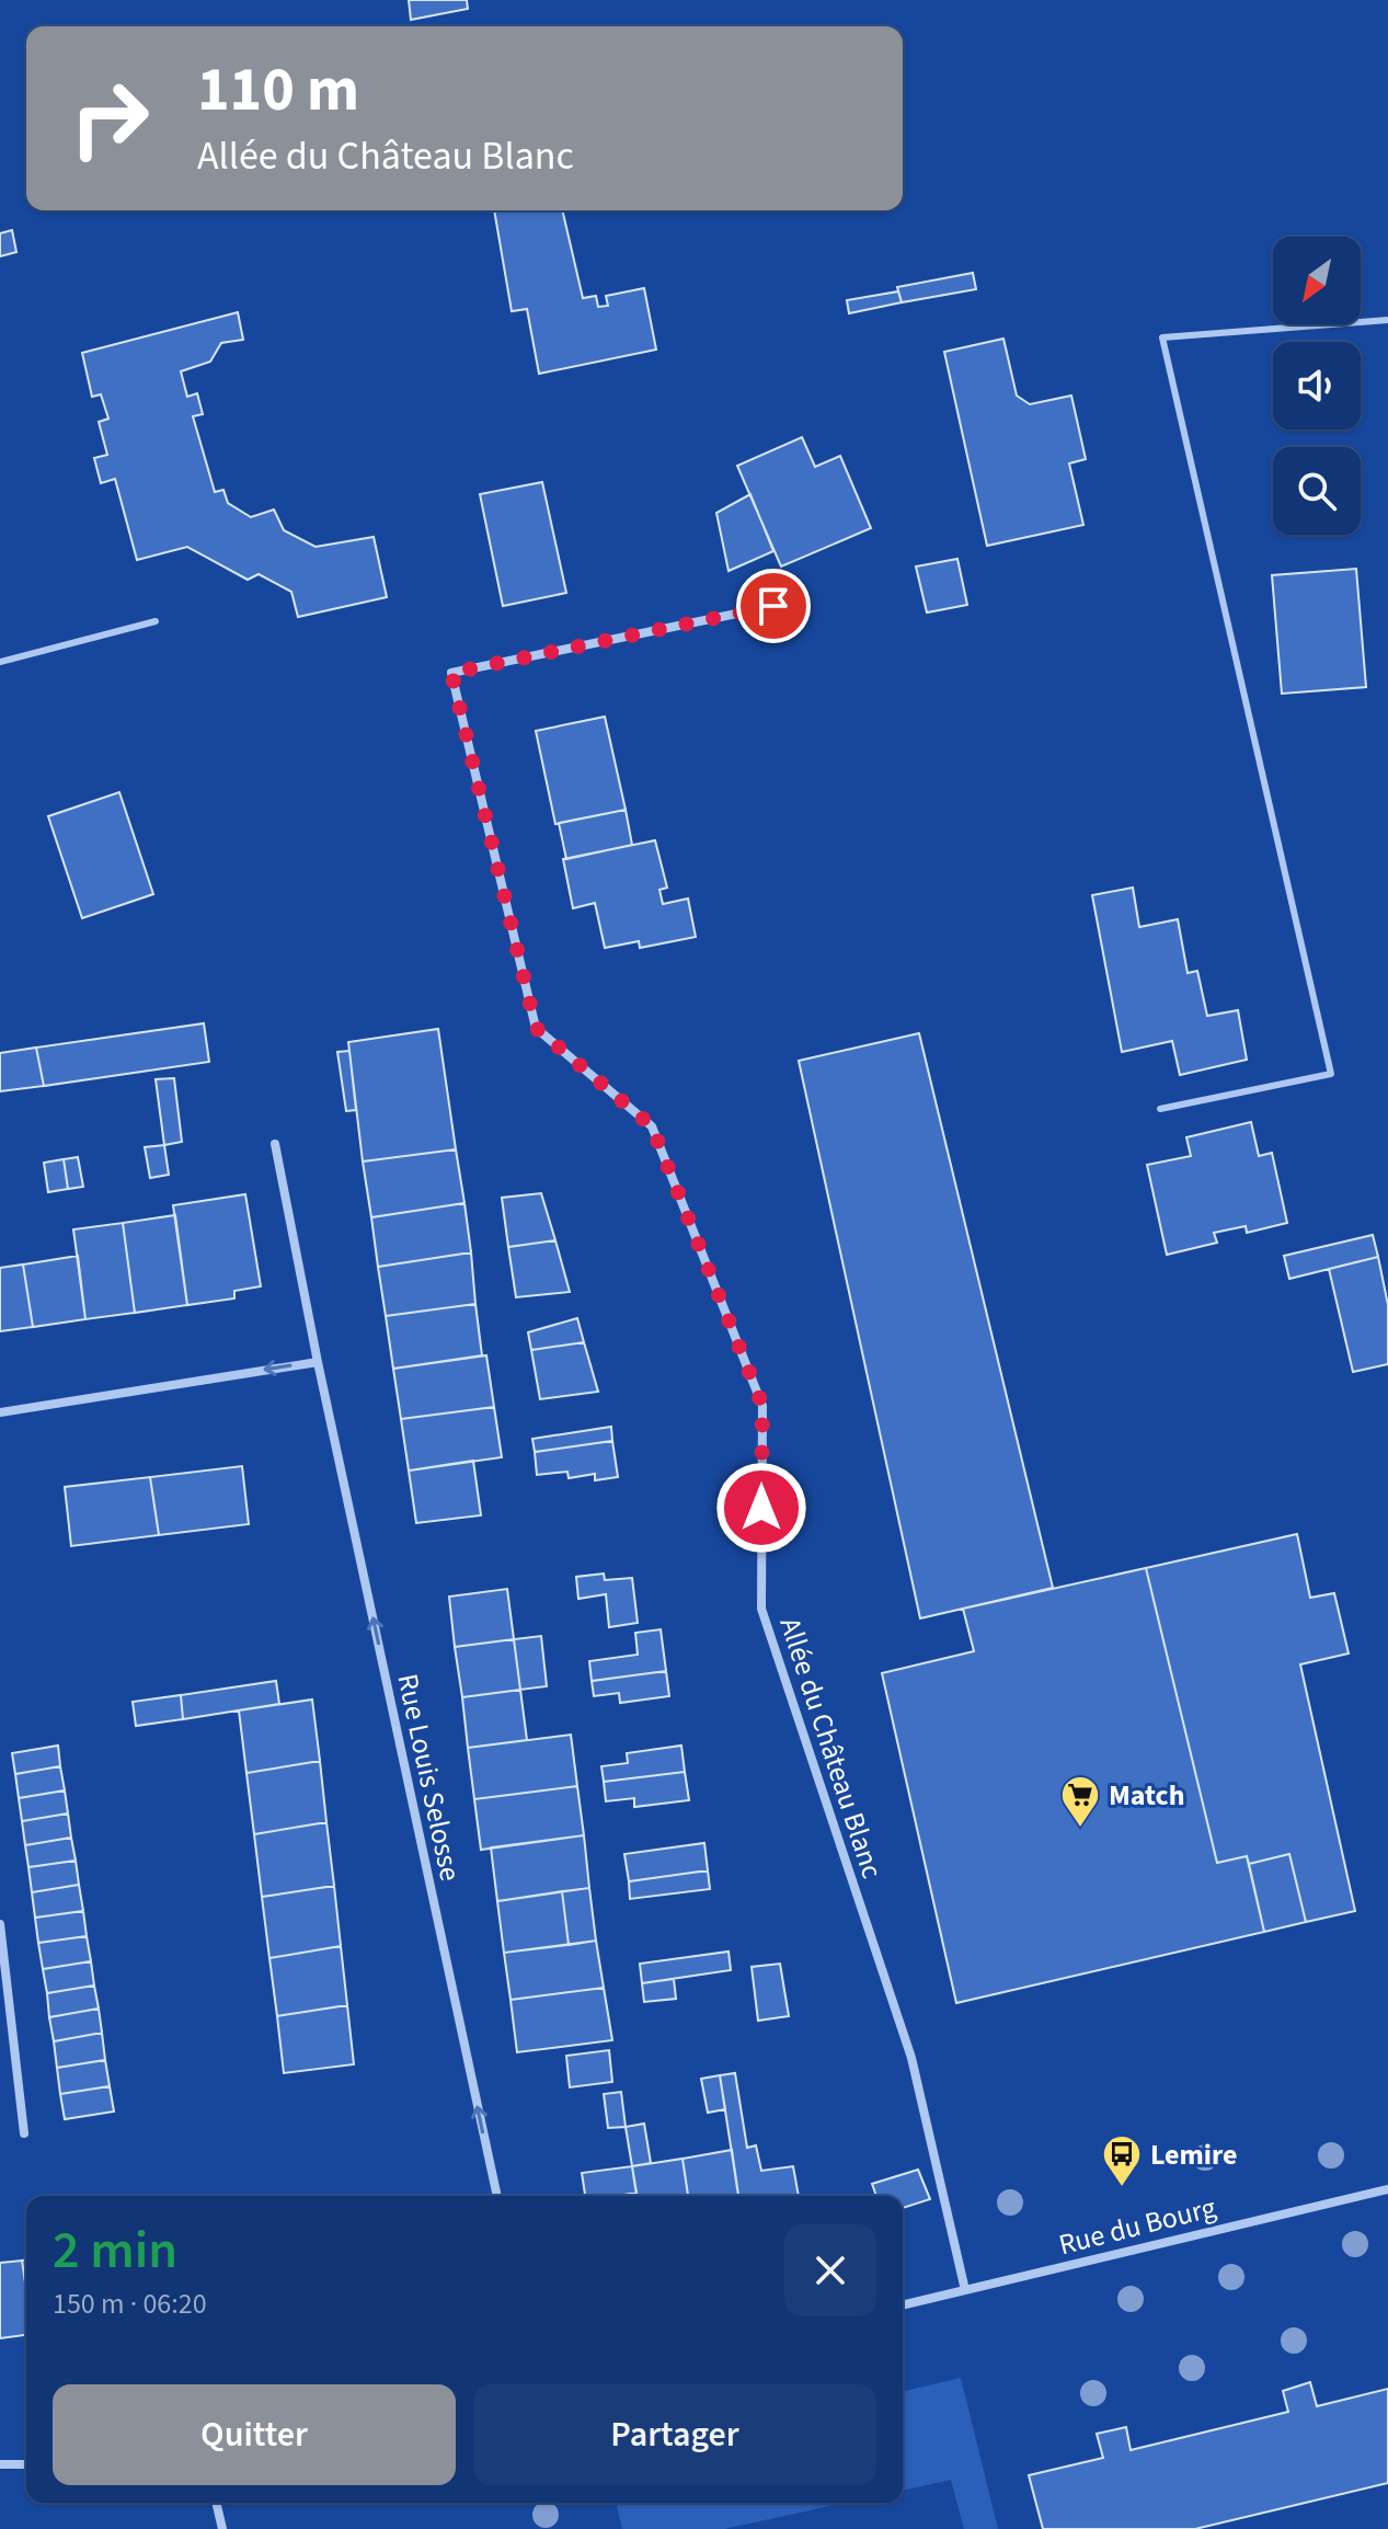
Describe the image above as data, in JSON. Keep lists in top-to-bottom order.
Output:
{
  "streets": {
    "street": ["Allée du Château Blanc", "Rue Louis Selosse", "Rue du Bourg"]
  },
  "crossings": [
    ["Allée du Château Blanc", "Rue du Bourg"]
  ],
  "one_way": ["Rue Louis Selosse"],
  "places": {
    "supermarket": ["Match"],
    "bus stop": ["Lemire"]
  },
  "north": "bottom left",
  "page": {
    "turn": ["110 m", "Allée du Château Blanc"],
    "heading": ["2 min", "150 m · 06:20"],
    "buttons": ["Quitter", "Partager"]
  }
}
